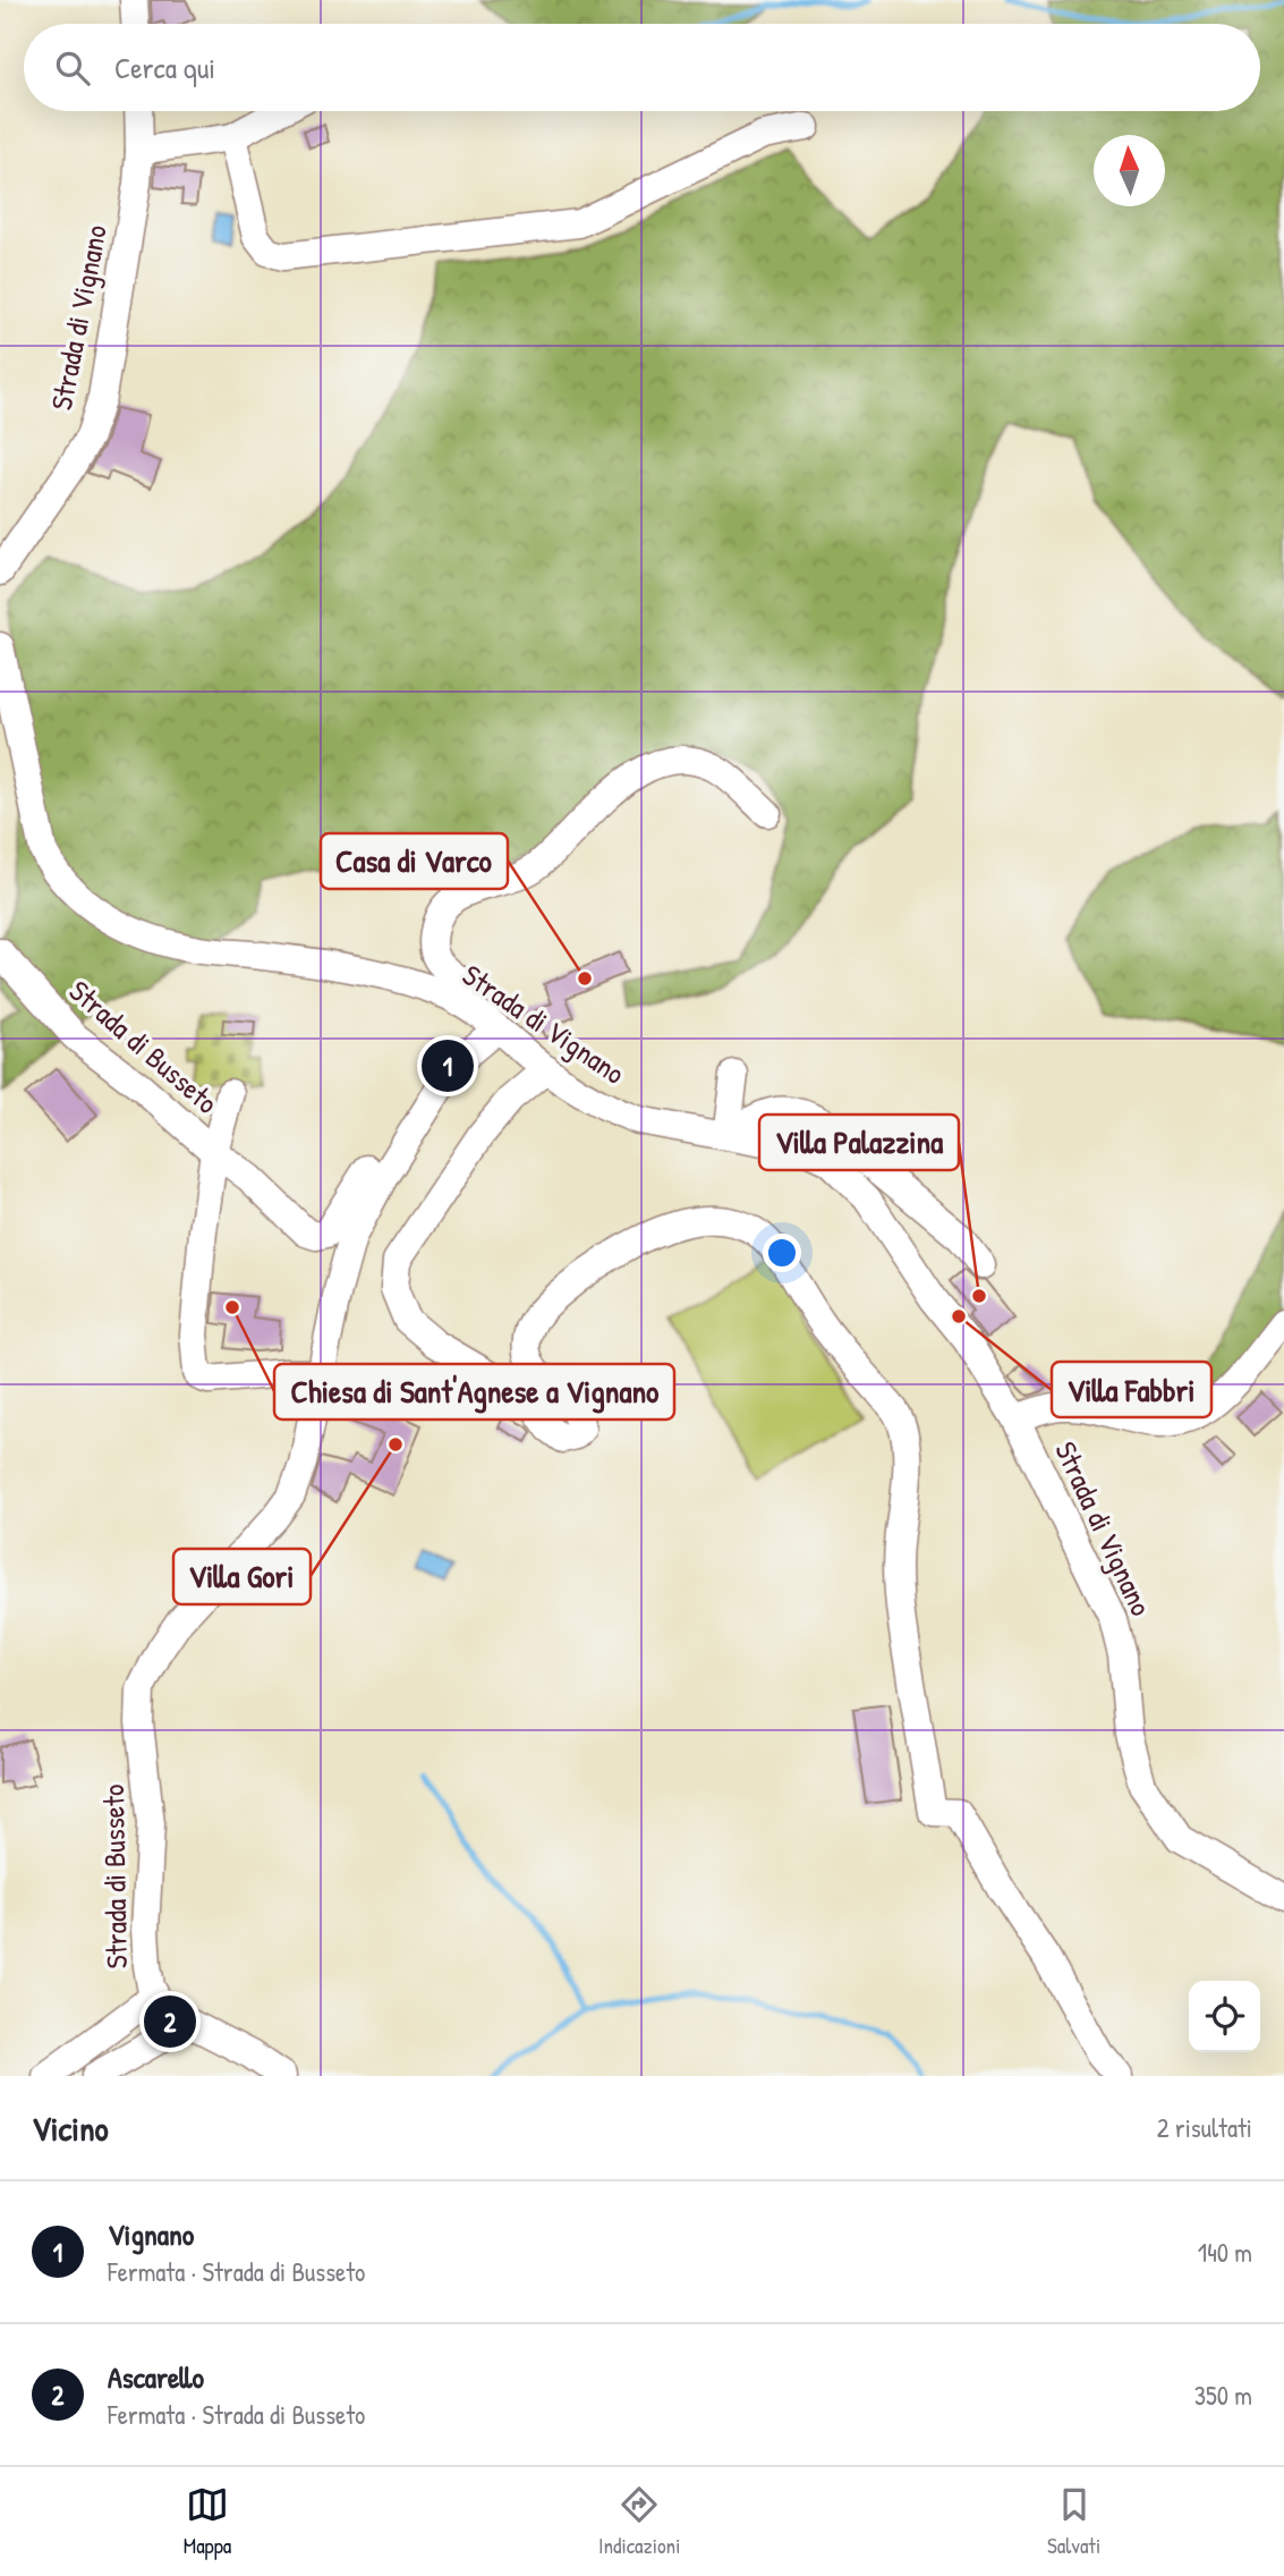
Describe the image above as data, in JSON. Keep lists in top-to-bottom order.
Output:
{
  "streets": {
    "street": ["Strada di Vignano", "Strada di Busseto"]
  },
  "crossings": [
    ["Strada di Vignano", "Strada di Busseto"]
  ],
  "places": [
    "Casa di Varco",
    "Villa Palazzina",
    "Chiesa di Sant'Agnese a Vignano",
    "Villa Fabbri",
    "Villa Gori"
  ],
  "north": "top",
  "page": {
    "search": "Cerca qui",
    "pins": ["1", "2"],
    "heading": ["Vicino", "2 risultati"],
    "list": [
      {
        "mark": "1",
        "name": "Vignano",
        "note": "Fermata · Strada di Busseto",
        "value": "140 m"
      },
      {
        "mark": "2",
        "name": "Ascarello",
        "note": "Fermata · Strada di Busseto",
        "value": "350 m"
      }
    ],
    "nav": ["Mappa", "Indicazioni", "Salvati"]
  }
}
